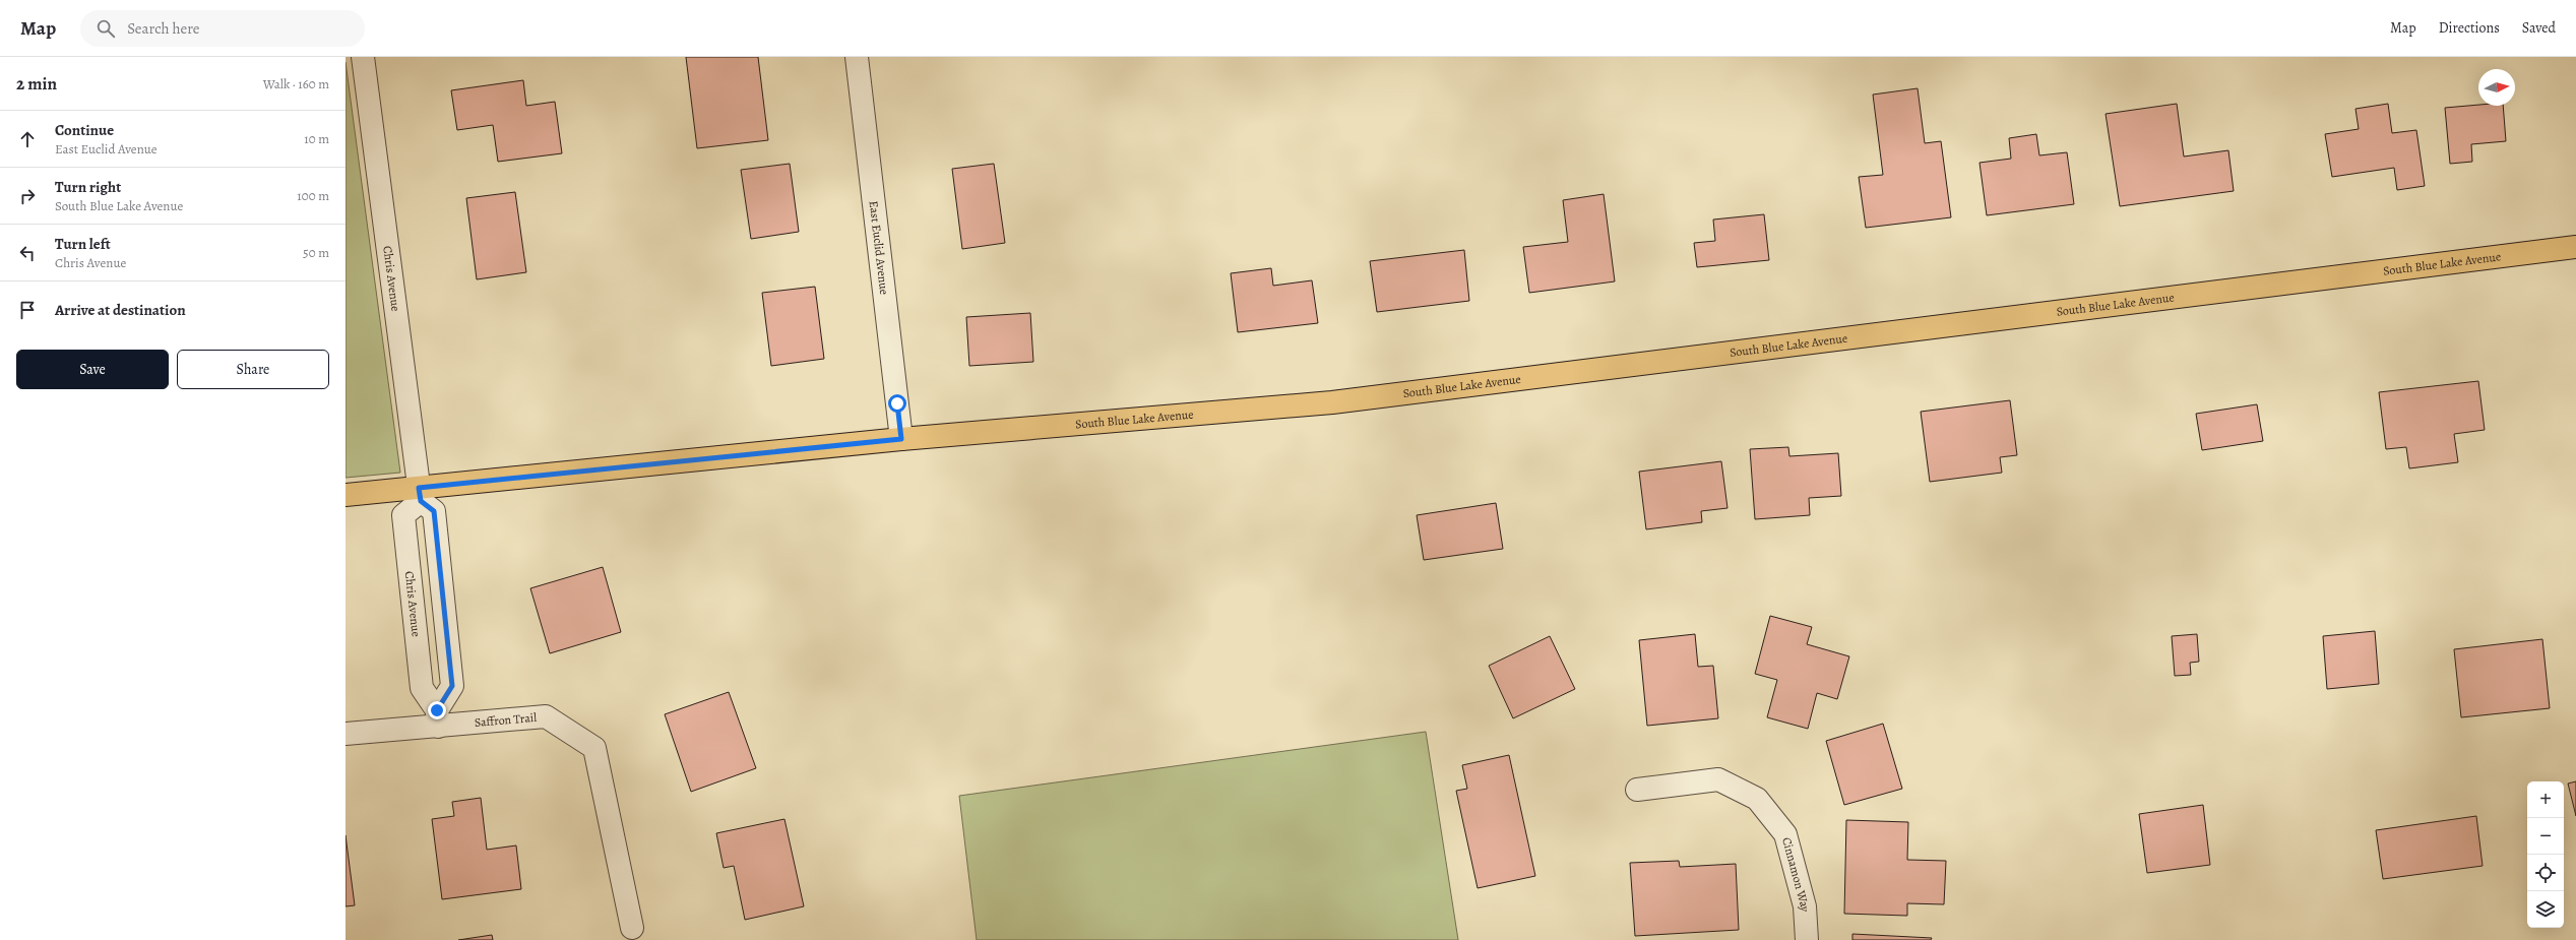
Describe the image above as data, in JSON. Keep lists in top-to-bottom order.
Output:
{
  "streets": {
    "main road": ["South Blue Lake Avenue"],
    "street": [
      "East Euclid Avenue",
      "Chris Avenue",
      "Saffron Trail",
      "Cinnamon Way"
    ]
  },
  "crossings": [
    ["East Euclid Avenue", "South Blue Lake Avenue"],
    ["South Blue Lake Avenue", "Chris Avenue"],
    ["Chris Avenue", "Saffron Trail"]
  ],
  "north": "right",
  "page": {
    "header": "Map",
    "search": "Search here",
    "nav": ["Map", "Directions", "Saved"],
    "heading": ["2 min", "Walk · 160 m"],
    "list": [
      ["Continue", "East Euclid Avenue", "10 m"],
      ["Turn right", "South Blue Lake Avenue", "100 m"],
      ["Turn left", "Chris Avenue", "50 m"],
      "Arrive at destination"
    ],
    "buttons": ["Save", "Share"],
    "map_buttons": ["+", "−"]
  }
}
